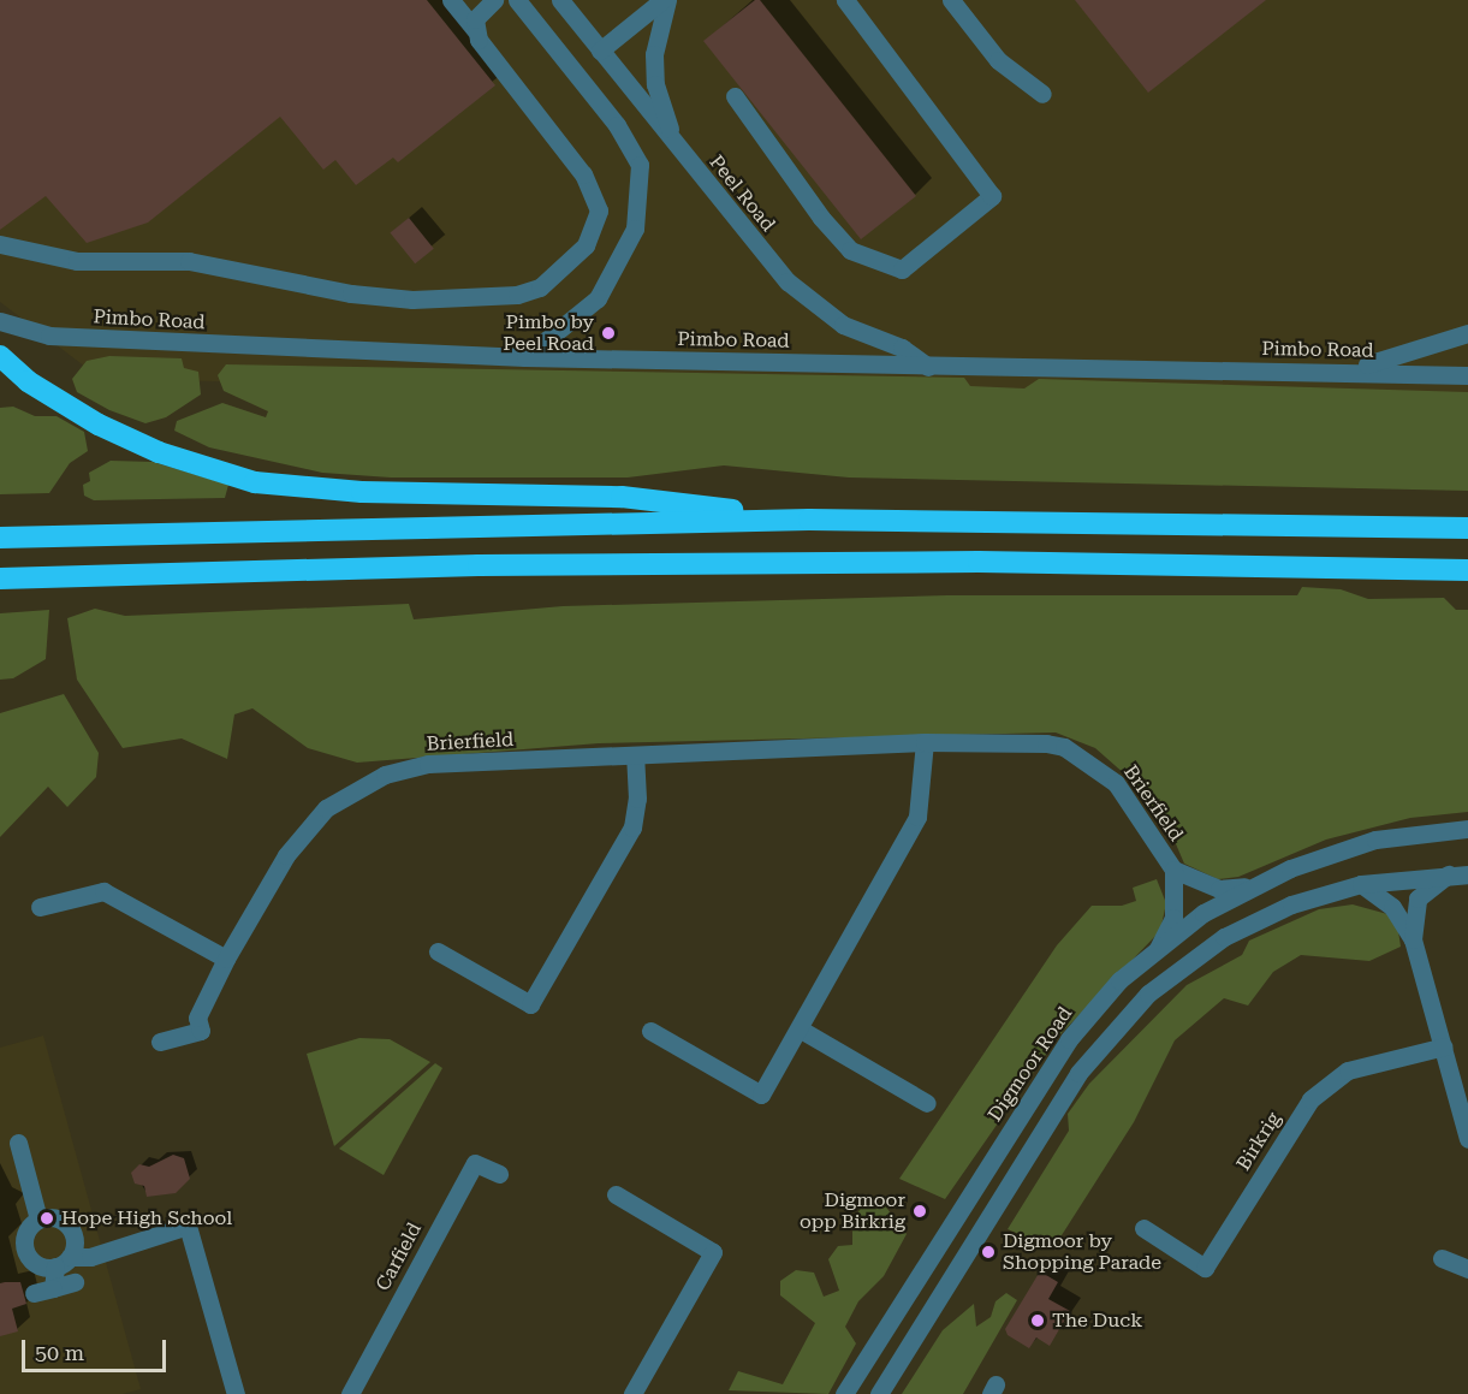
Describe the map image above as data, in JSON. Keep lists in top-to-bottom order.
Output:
{
  "streets": {
    "street": [
      "Peel Road",
      "Pimbo Road",
      "Brierfield",
      "Digmoor Road",
      "Birkrig",
      "Carfield"
    ]
  },
  "crossings": [
    ["Peel Road", "Pimbo Road"],
    ["Brierfield", "Digmoor Road"]
  ],
  "places": [
    "Pimbo by Peel Road",
    "Digmoor opp Birkrig",
    "Hope High School",
    "Digmoor by Shopping Parade",
    "The Duck"
  ],
  "scale_bar": "50 m"
}
